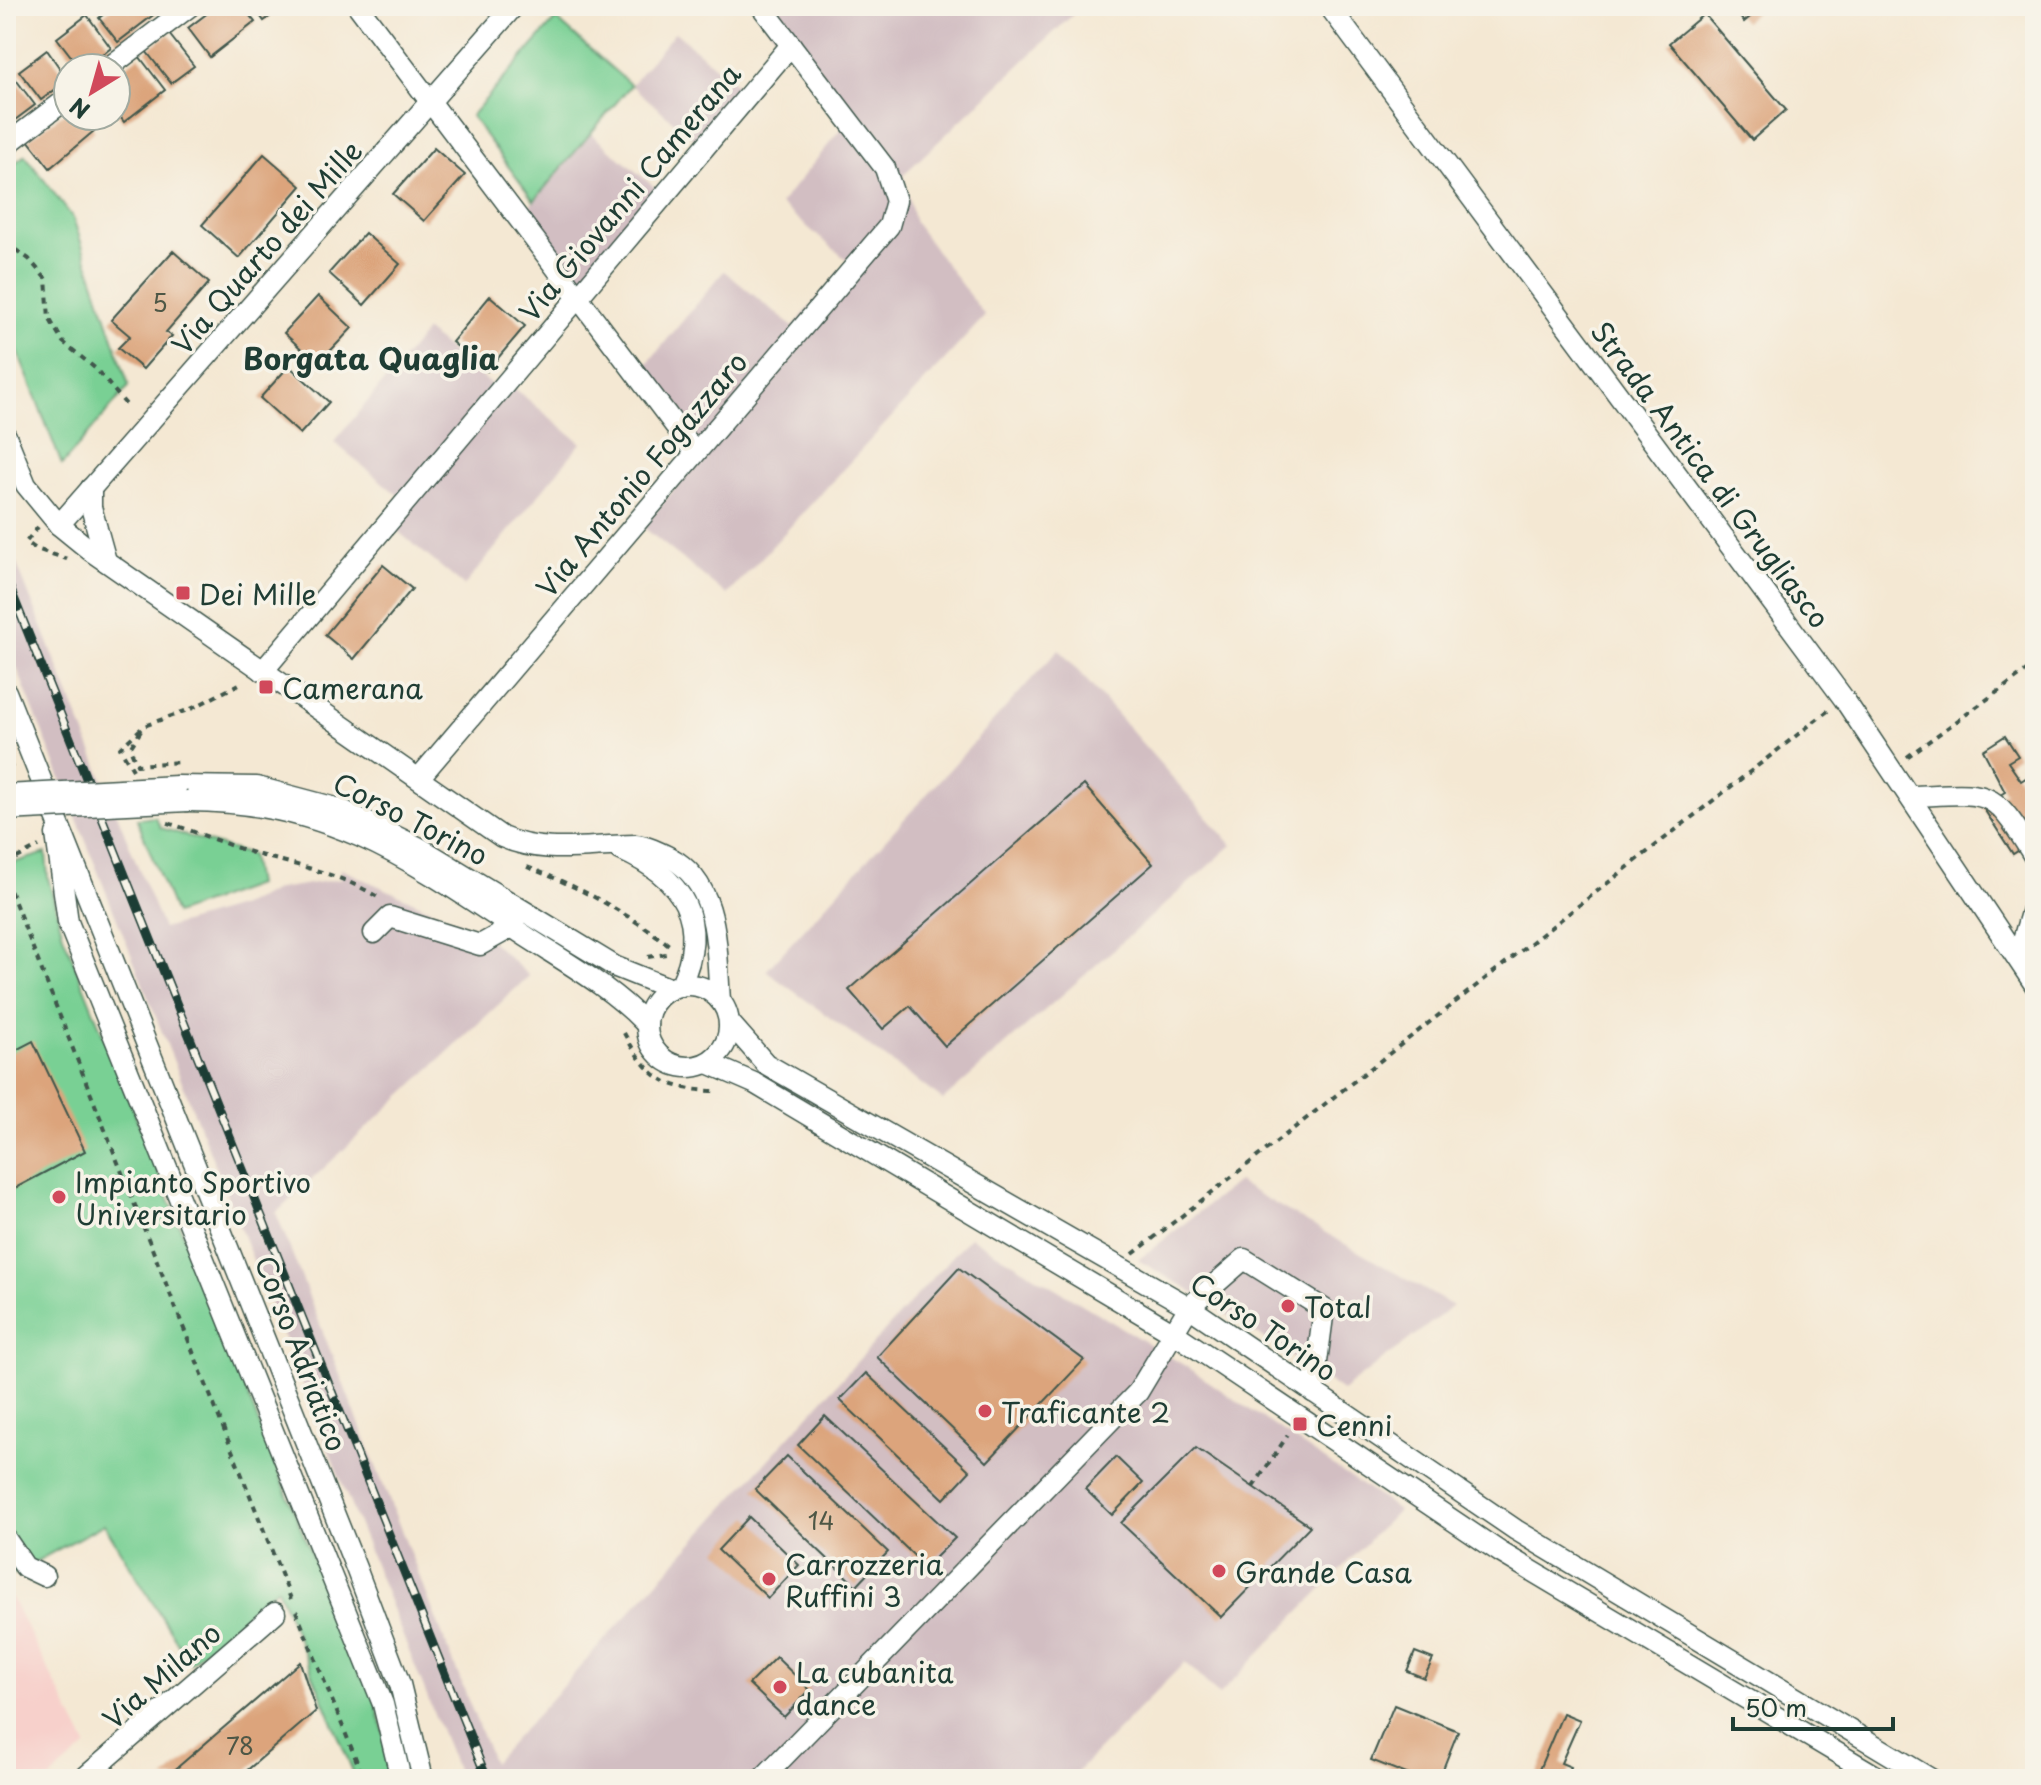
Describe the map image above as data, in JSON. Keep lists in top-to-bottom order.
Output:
{
  "streets": {
    "street": [
      "Via Giovanni Camerana",
      "Via Quarto dei Mille",
      "Via Antonio Fogazzaro",
      "Strada Antica di Grugliasco",
      "Corso Torino",
      "Corso Adriatico",
      "Via Milano"
    ]
  },
  "crossings": [
    ["Via Giovanni Camerana", "Via Antonio Fogazzaro"]
  ],
  "districts": ["Borgata Quaglia"],
  "places": {
    "transit": ["Dei Mille", "Camerana", "Cenni"],
    "other": [
      "Impianto Sportivo Universitario",
      "Total",
      "Traficante 2",
      "Grande Casa",
      "Carrozzeria Ruffini 3",
      "La cubanita dance"
    ]
  },
  "house_numbers": ["5", "14", "78"],
  "scale_bar": "50 m",
  "north": "bottom left"
}
